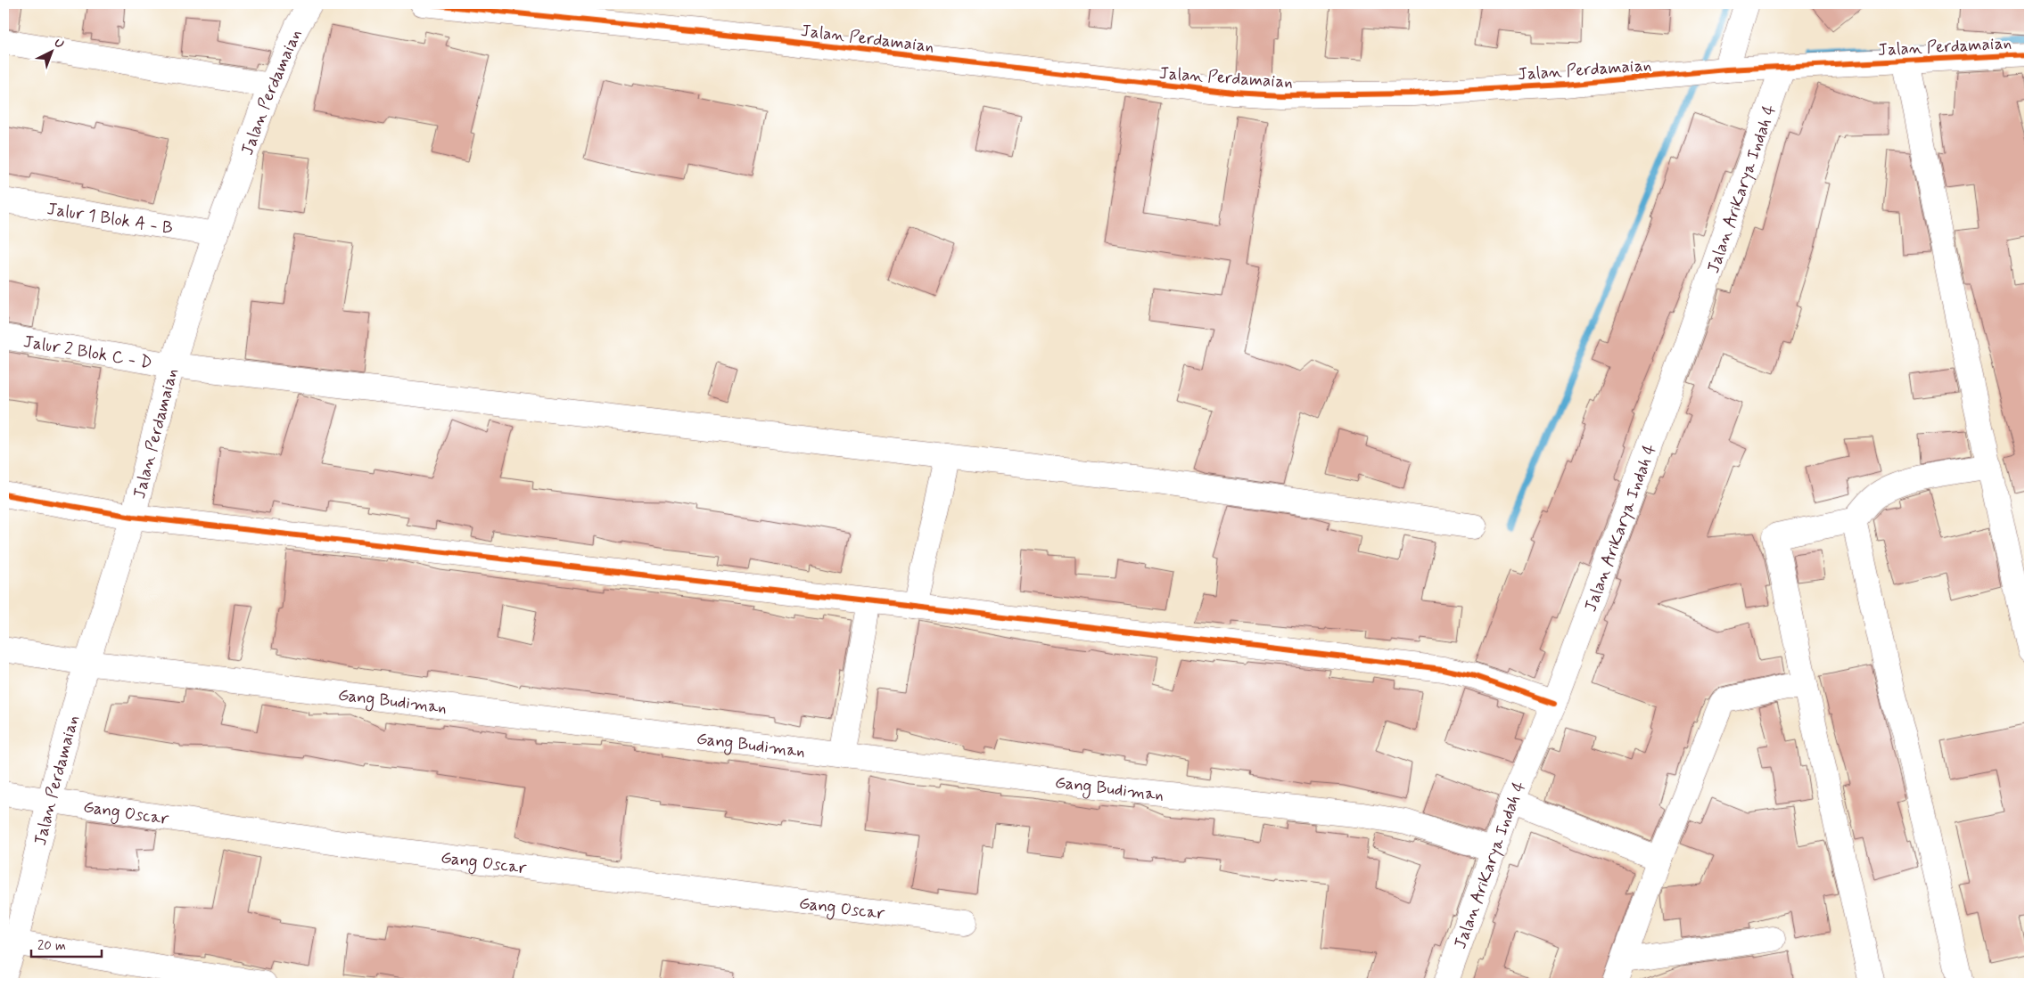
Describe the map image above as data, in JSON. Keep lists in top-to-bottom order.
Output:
{
  "streets": {
    "street": [
      "Jalan Perdamaian",
      "Jalan AriKarya Indah 4",
      "Jalur 1 Blok A - B",
      "Jalur 2 Blok C - D",
      "Gang Budiman",
      "Gang Oscar"
    ]
  },
  "crossings": [
    ["Jalan Perdamaian", "Jalan AriKarya Indah 4"],
    ["Jalan Perdamaian", "Jalur 1 Blok A - B"],
    ["Jalan Perdamaian", "Jalur 2 Blok C - D"],
    ["Jalan Perdamaian", "Gang Budiman"],
    ["Jalan Perdamaian", "Gang Oscar"],
    ["Jalan AriKarya Indah 4", "Gang Budiman"]
  ],
  "scale_bar": "20 m",
  "north": "top right"
}
